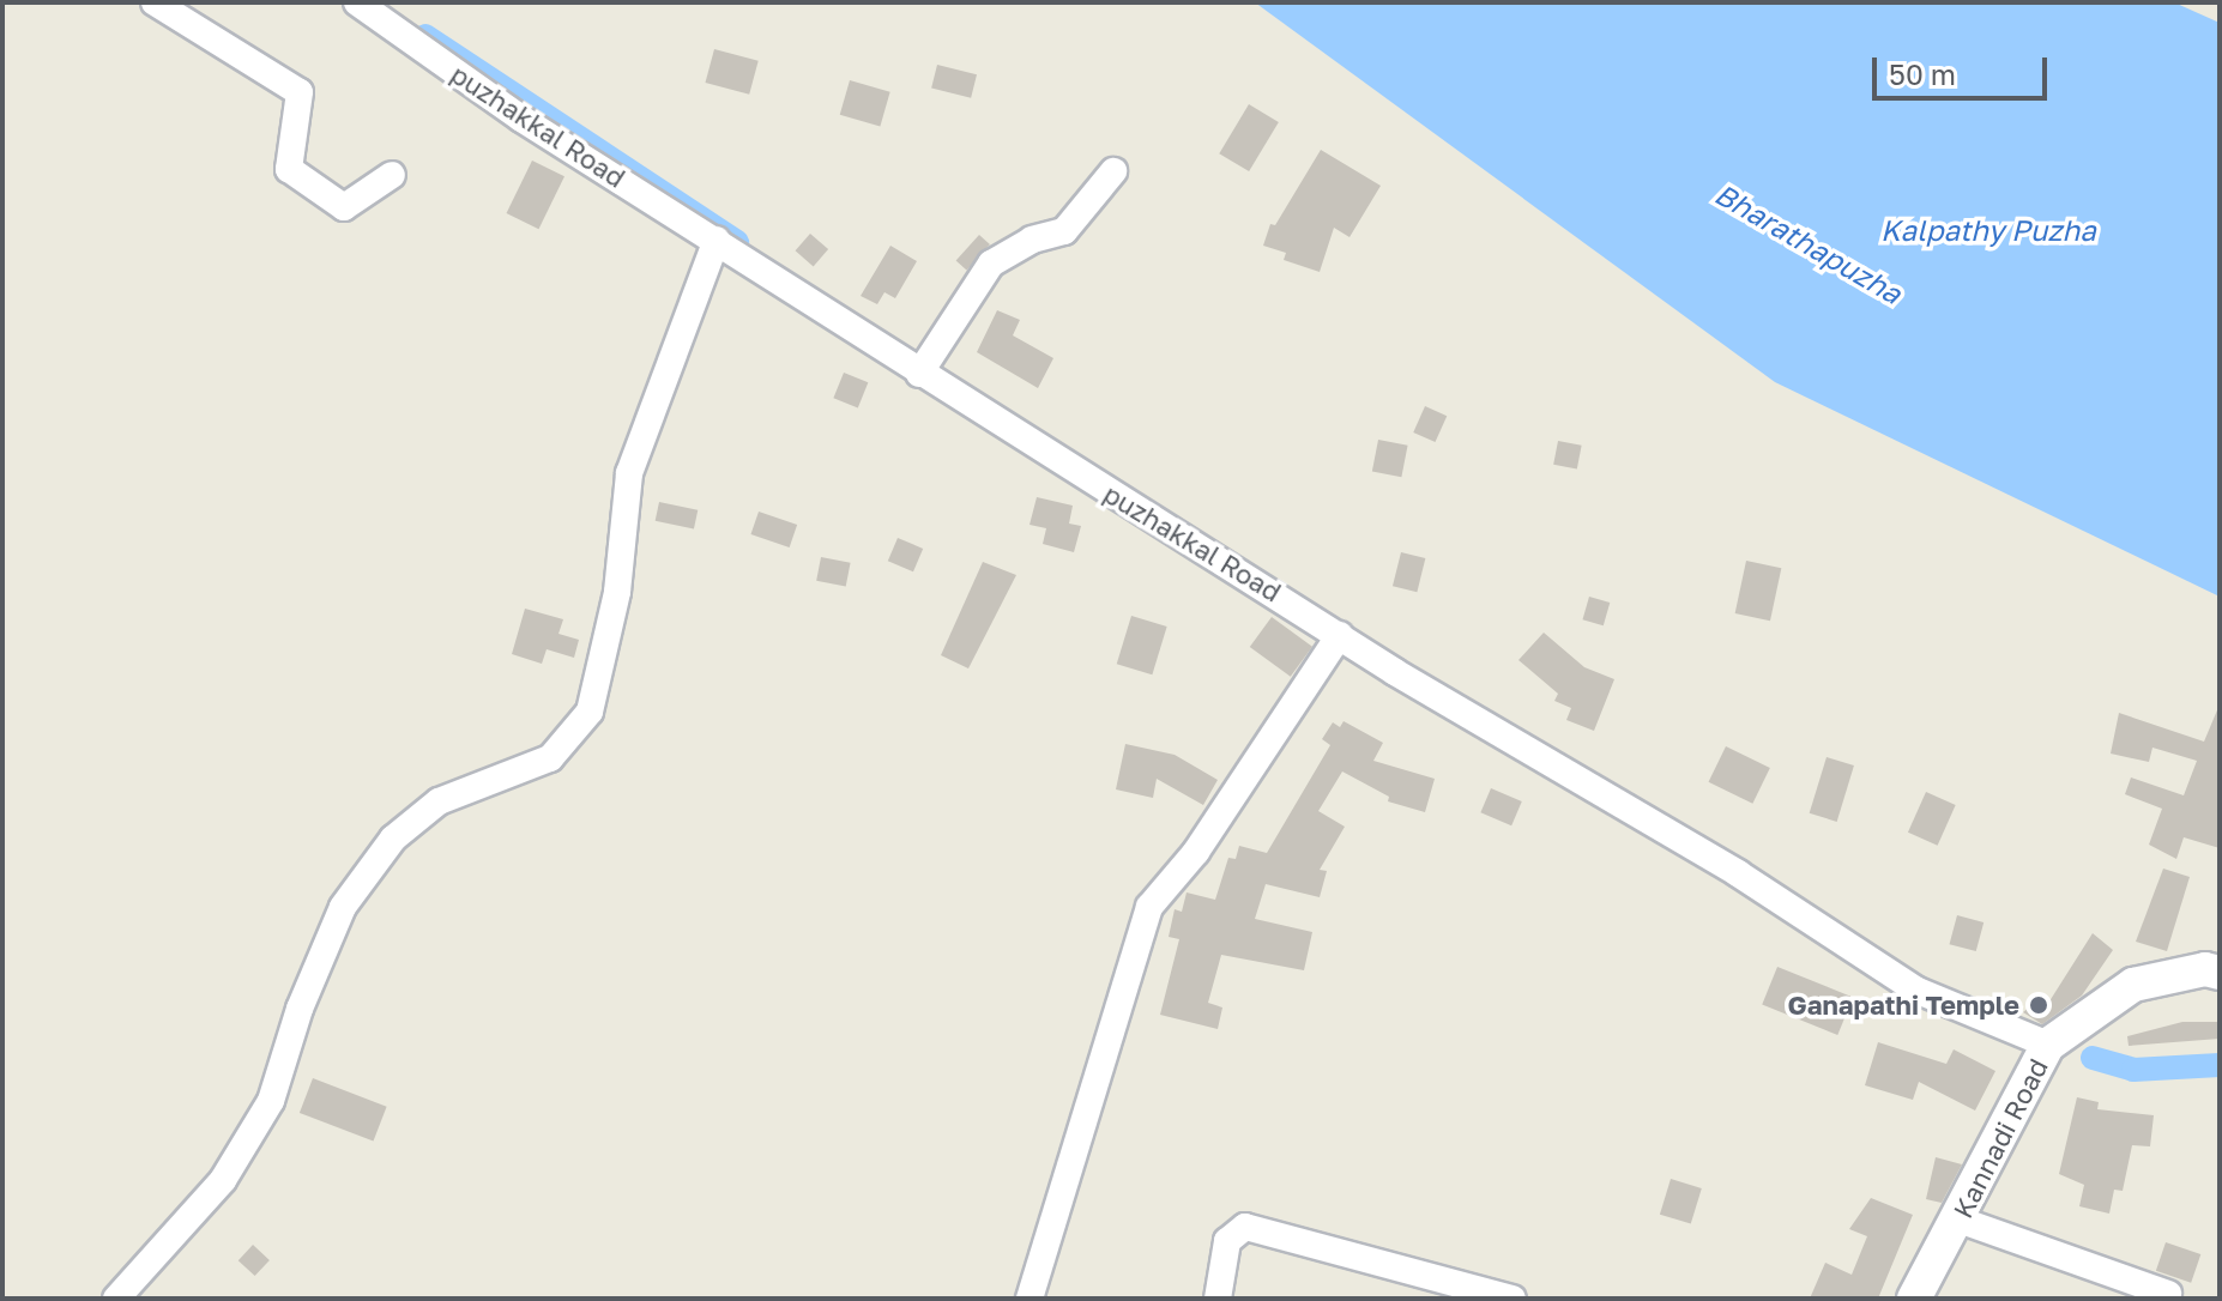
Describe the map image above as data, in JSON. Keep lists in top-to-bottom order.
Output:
{
  "streets": {
    "street": ["puzhakkal Road", "Kannadi Road"]
  },
  "crossings": [
    ["puzhakkal Road", "Kannadi Road"]
  ],
  "water": ["Kalpathy Puzha", "Bharathapuzha"],
  "places": ["Ganapathi Temple"],
  "scale_bar": "50 m"
}
